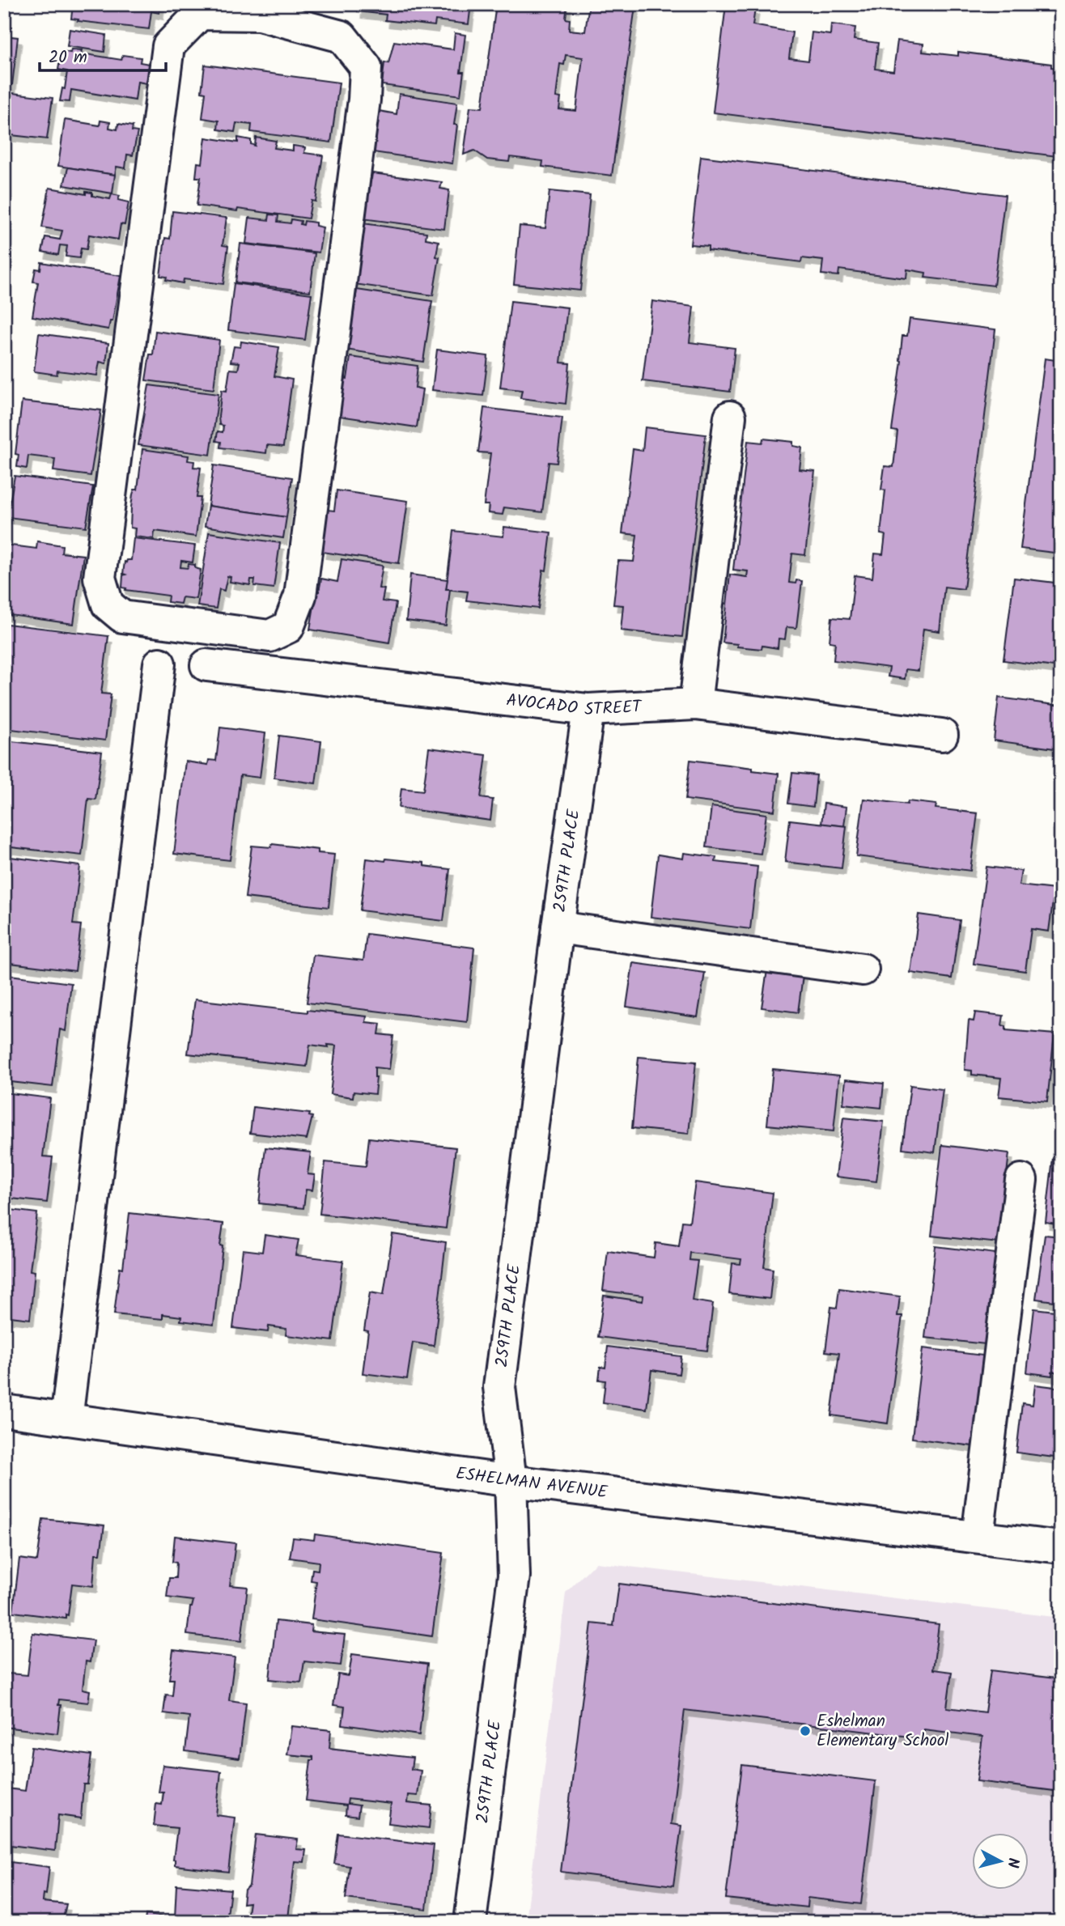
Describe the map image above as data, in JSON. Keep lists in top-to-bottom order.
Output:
{
  "streets": {
    "street": ["AVOCADO STREET", "259TH PLACE", "ESHELMAN AVENUE"]
  },
  "crossings": [
    ["AVOCADO STREET", "259TH PLACE"],
    ["259TH PLACE", "ESHELMAN AVENUE"]
  ],
  "places": ["Eshelman Elementary School"],
  "scale_bar": "20 m",
  "north": "right"
}
